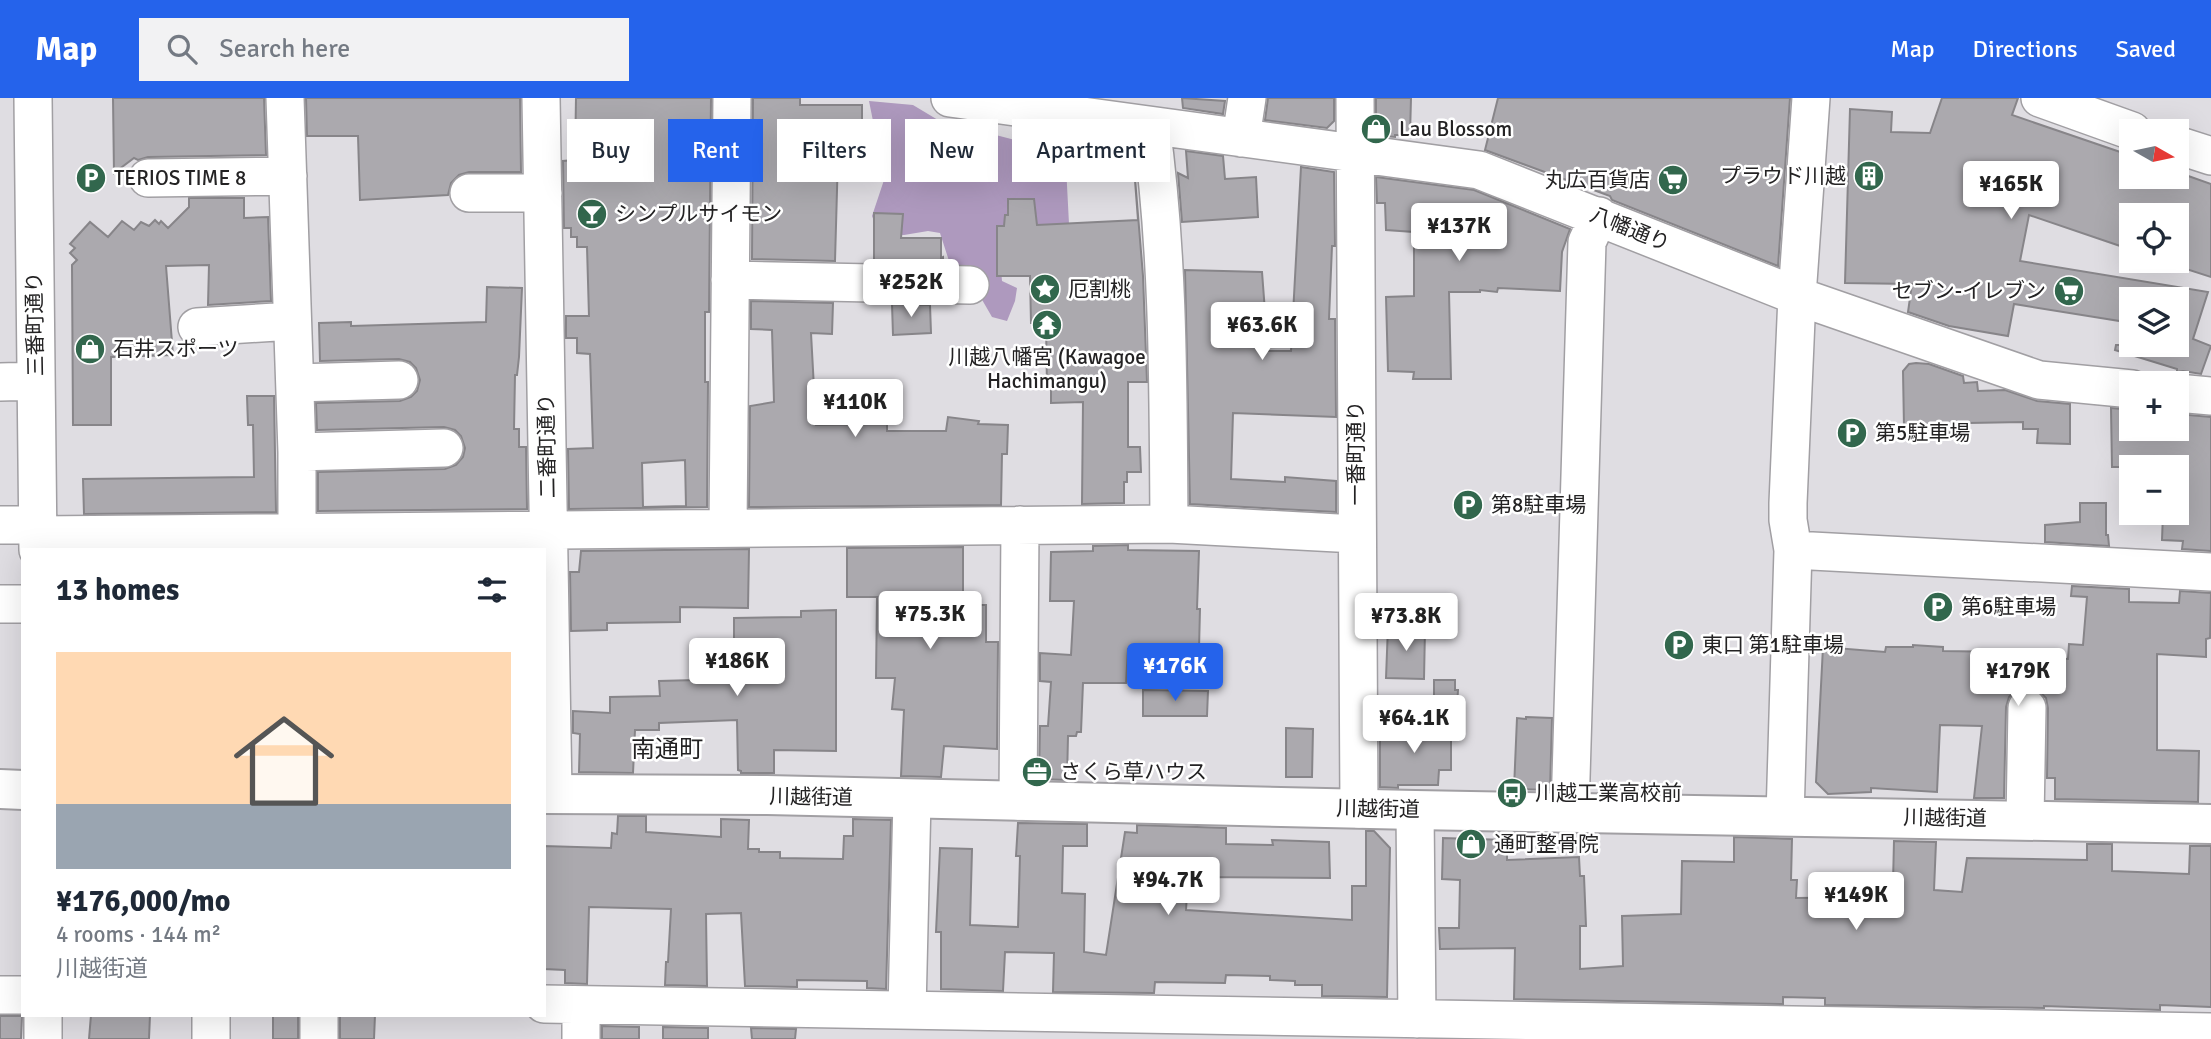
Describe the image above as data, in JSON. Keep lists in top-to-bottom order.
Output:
{
  "streets": {
    "main road": ["川越街道"],
    "street": [
      "八幡通り",
      "三番町通り",
      "二番町通り",
      "一番町通り"
    ]
  },
  "crossings": [
    ["八幡通り", "一番町通り"],
    ["二番町通り", "川越街道"],
    ["一番町通り", "川越街道"]
  ],
  "districts": ["南通町"],
  "places": {
    "shop": ["Lau Blossom", "石井スポーツ", "通町整骨院"],
    "building": ["プラウド川越"],
    "parking": [
      "TERIOS TIME 8",
      "第5駐車場",
      "第8駐車場",
      "第6駐車場",
      "東口 第1駐車場"
    ],
    "supermarket": ["丸広百貨店", "セブン-イレブン"],
    "bar": ["シンプルサイモン"],
    "place": ["厄割桃"],
    "temple": ["川越八幡宮 (Kawagoe Hachimangu)"],
    "office": ["さくら草ハウス"],
    "bus stop": ["川越工業高校前"]
  },
  "north": "right",
  "page": {
    "header": "Map",
    "search": "Search here",
    "nav": ["Map", "Directions", "Saved"],
    "map_buttons": ["+", "−"],
    "chip": [
      "Buy",
      "Rent",
      "Filters",
      "New",
      "Apartment"
    ],
    "price": [
      "¥165K",
      "¥137K",
      "¥252K",
      "¥63.6K",
      "¥110K",
      "¥75.3K",
      "¥73.8K",
      "¥186K",
      "¥176K",
      "¥179K",
      "¥64.1K",
      "¥94.7K",
      "¥149K"
    ],
    "heading": "13 homes",
    "list": [
      {
        "name": "¥176,000/mo",
        "note": "4 rooms · 144 m² · 川越街道"
      }
    ]
  }
}
